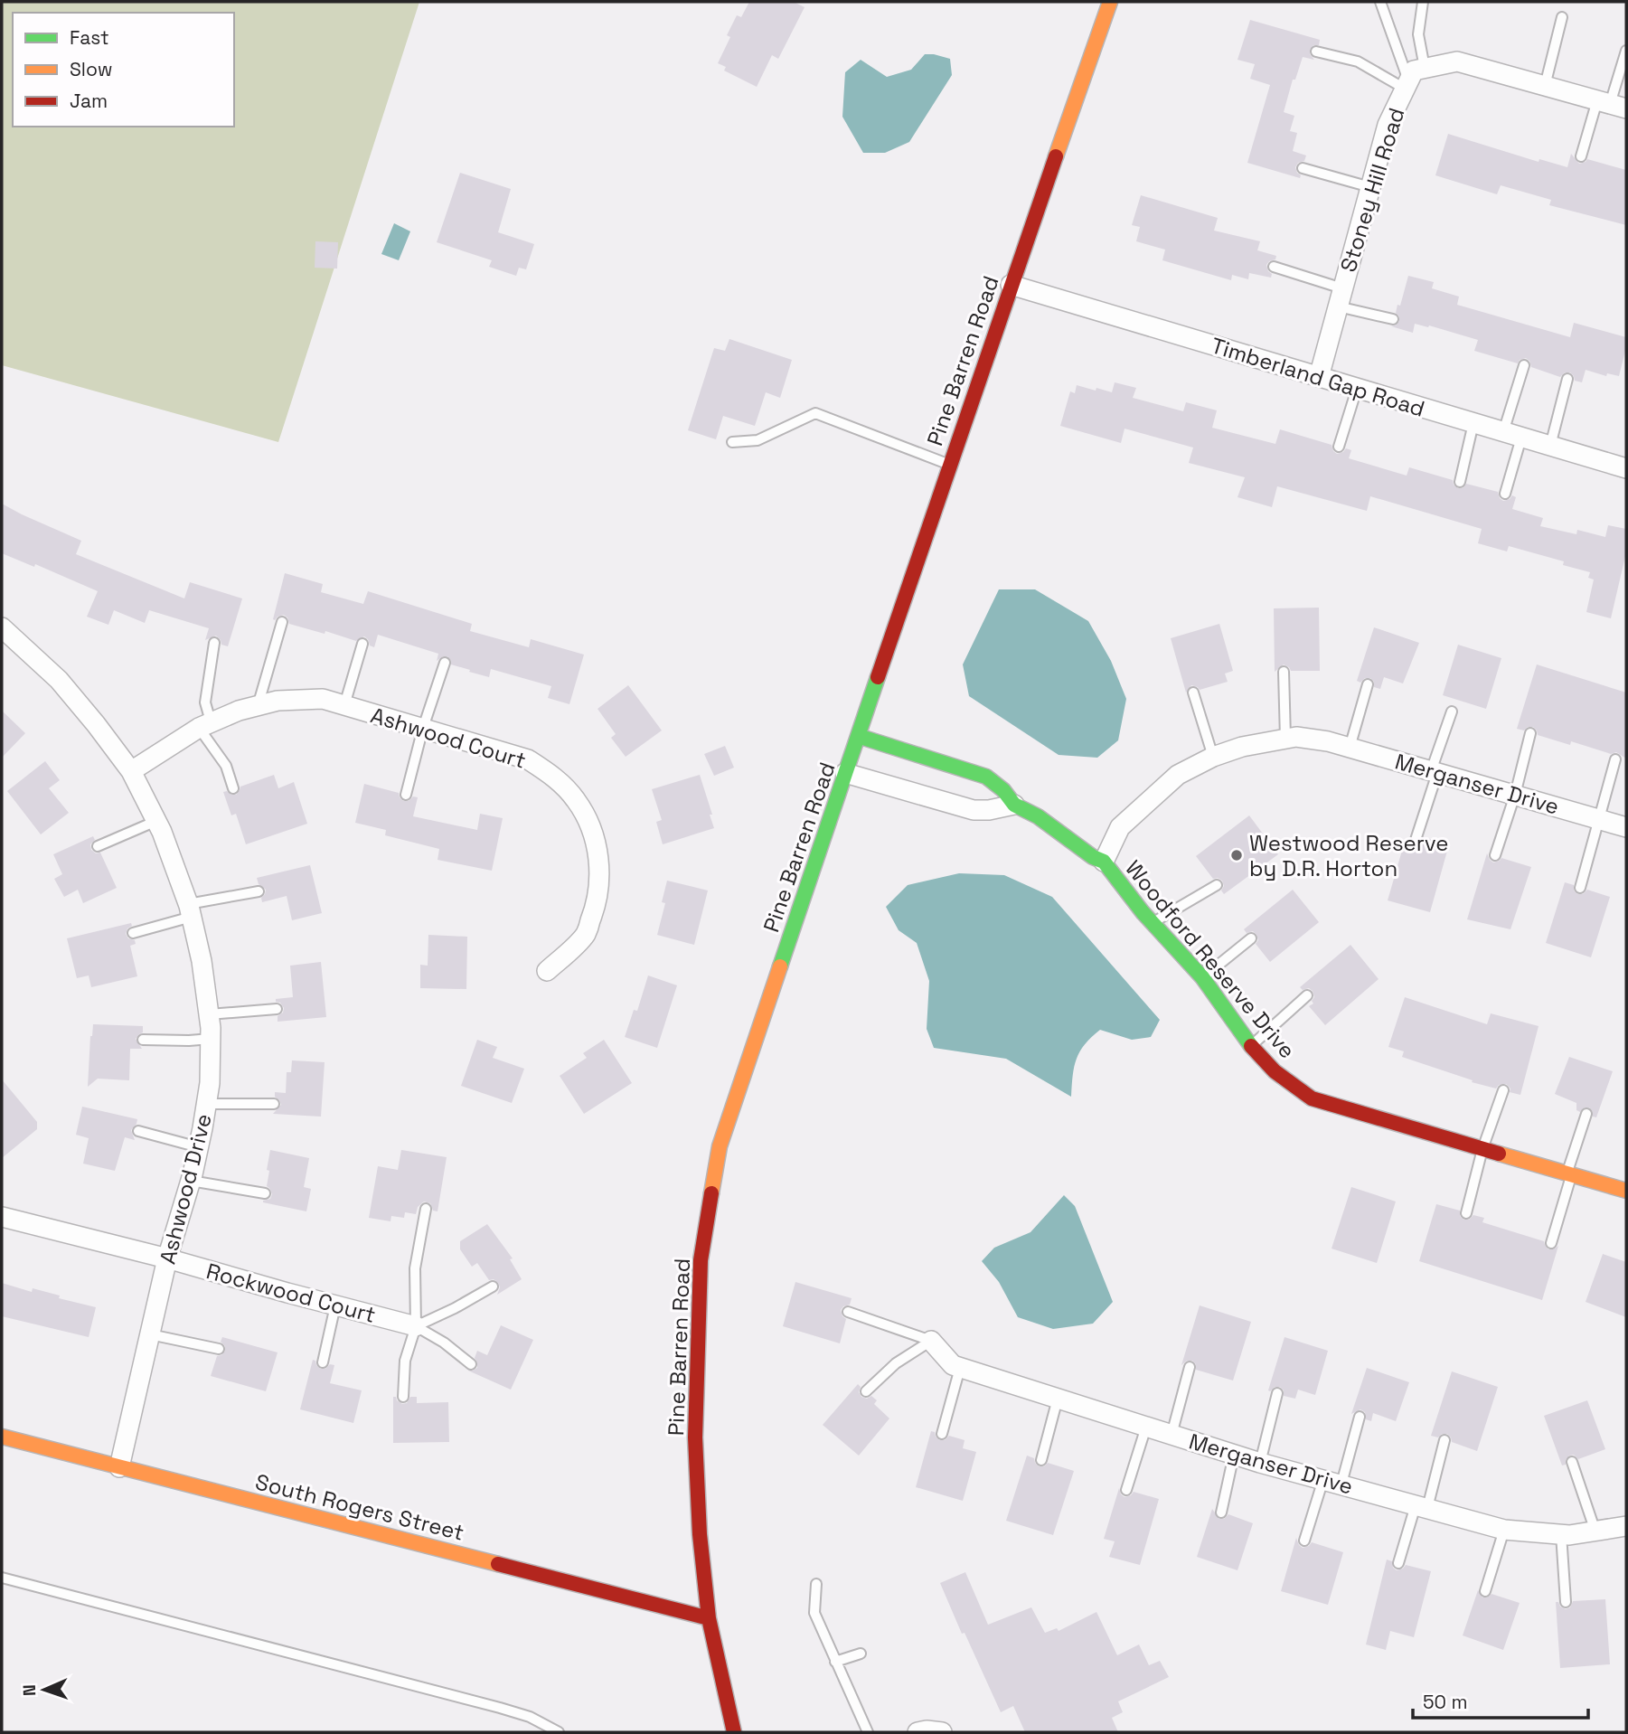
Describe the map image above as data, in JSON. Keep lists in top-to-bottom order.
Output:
{
  "streets": {
    "main road": ["Pine Barren Road", "Woodford Reserve Drive", "South Rogers Street"],
    "street": [
      "Stoney Hill Road",
      "Timberland Gap Road",
      "Ashwood Court",
      "Merganser Drive",
      "Ashwood Drive",
      "Rockwood Court"
    ]
  },
  "crossings": [
    ["Stoney Hill Road", "Timberland Gap Road"],
    ["Pine Barren Road", "Timberland Gap Road"],
    ["Pine Barren Road", "Woodford Reserve Drive"],
    ["Pine Barren Road", "South Rogers Street"],
    ["Ashwood Court", "Ashwood Drive"],
    ["Merganser Drive", "Woodford Reserve Drive"],
    ["Ashwood Drive", "Rockwood Court"],
    ["Ashwood Drive", "South Rogers Street"]
  ],
  "places": ["Westwood Reserve by D.R. Horton"],
  "legend": ["Fast", "Slow", "Jam"],
  "scale_bar": "50 m",
  "north": "left"
}
